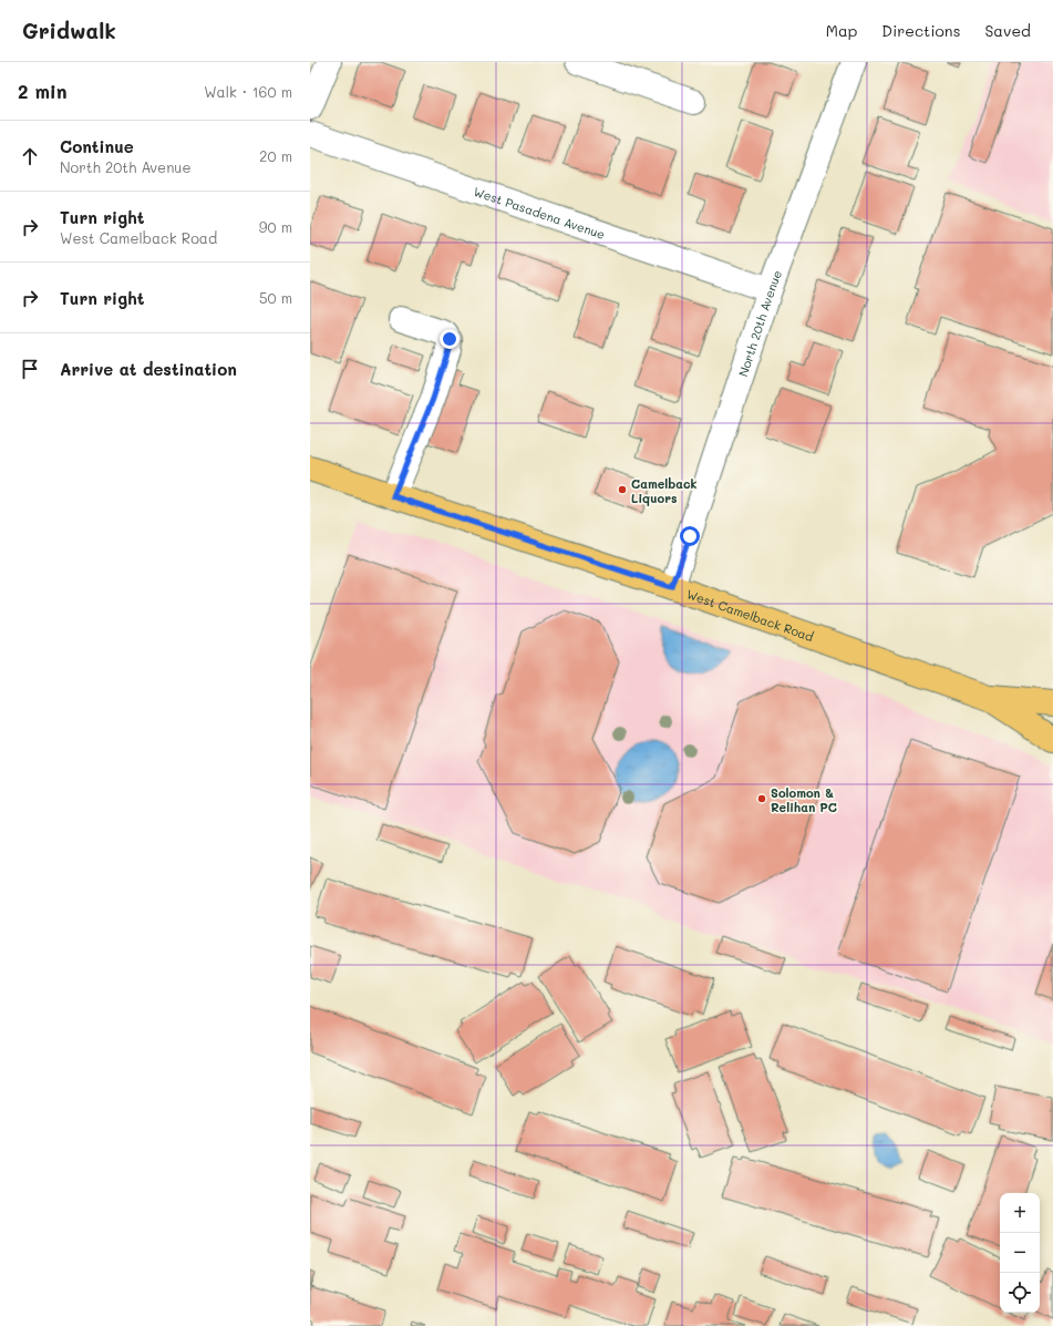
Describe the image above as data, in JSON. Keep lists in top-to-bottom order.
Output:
{
  "streets": {
    "main road": ["West Camelback Road"],
    "street": ["West Pasadena Avenue", "North 20th Avenue"]
  },
  "crossings": [
    ["West Pasadena Avenue", "North 20th Avenue"],
    ["North 20th Avenue", "West Camelback Road"]
  ],
  "places": ["Camelback Liquors", "Solomon & Relihan PC"],
  "page": {
    "header": "Gridwalk",
    "nav": ["Map", "Directions", "Saved"],
    "heading": ["2 min", "Walk · 160 m"],
    "list": [
      ["Continue", "North 20th Avenue", "20 m"],
      ["Turn right", "West Camelback Road", "90 m"],
      ["Turn right", "50 m"],
      "Arrive at destination"
    ],
    "map_buttons": ["+", "−"]
  }
}
